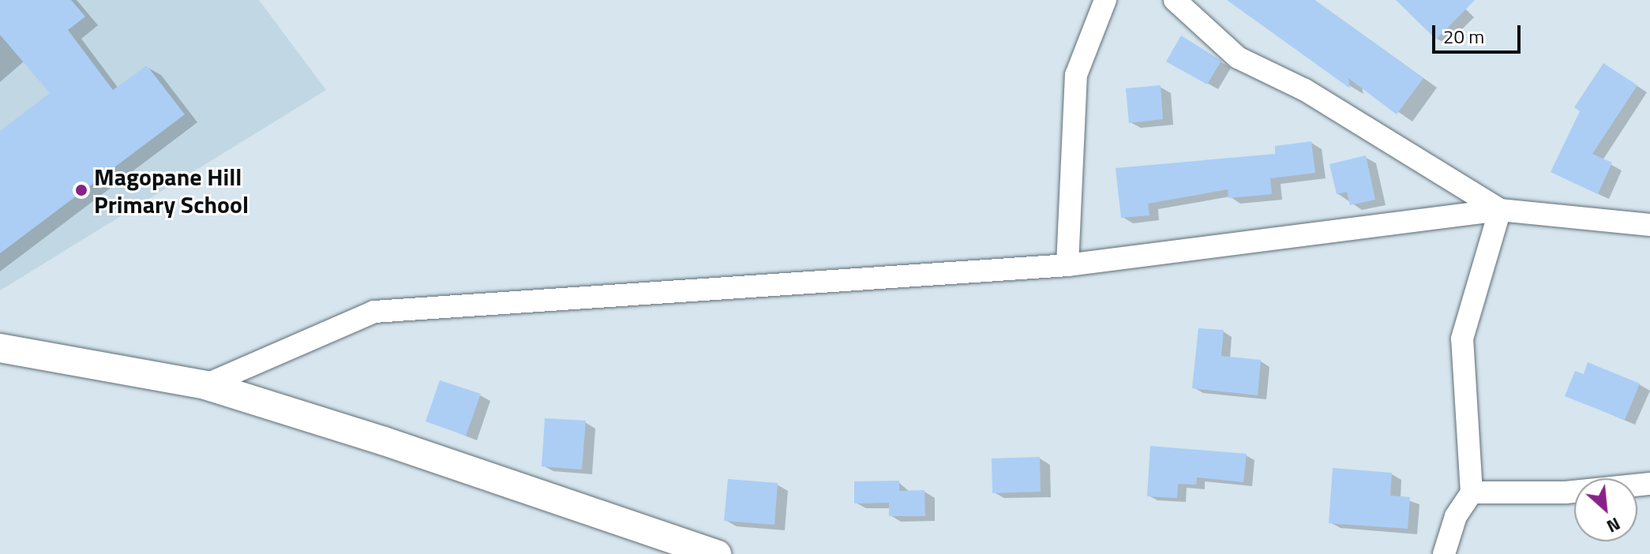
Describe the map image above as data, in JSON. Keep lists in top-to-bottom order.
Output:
{
  "places": ["Magopane Hill Primary School"],
  "scale_bar": "20 m",
  "north": "bottom right"
}
